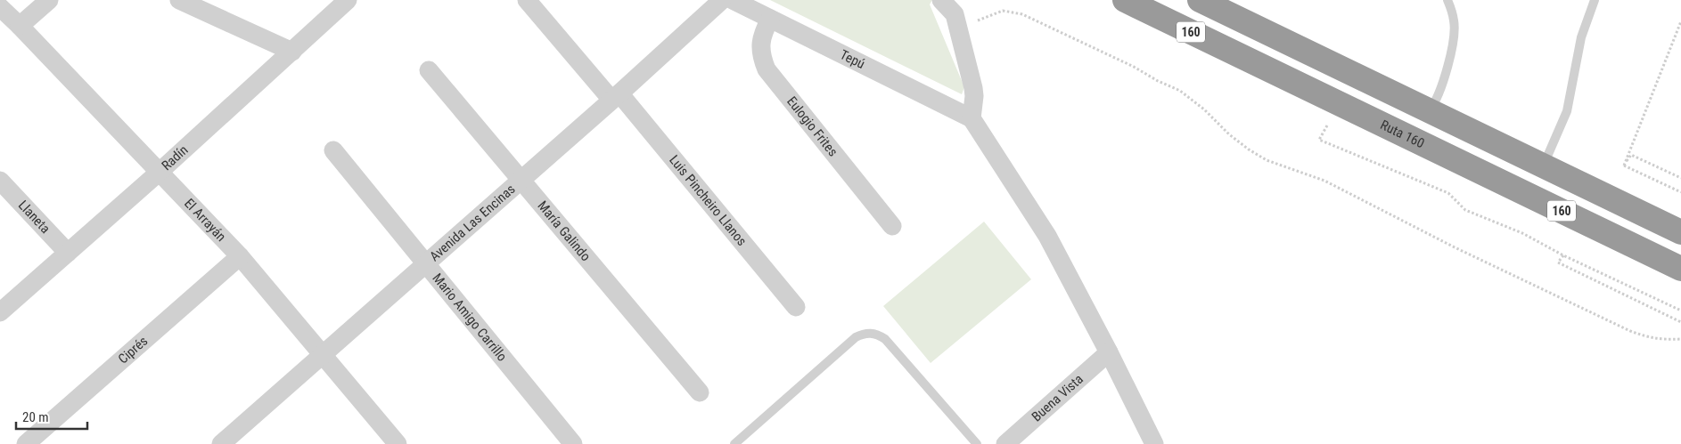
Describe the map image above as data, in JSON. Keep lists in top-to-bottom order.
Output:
{
  "streets": {
    "highway": ["160", "Ruta 160"],
    "street": [
      "Tepú",
      "Eulogio Frites",
      "Radín",
      "Luis Pincheiro Llanos",
      "Llaneta",
      "El Arrayán",
      "Avenida Las Encinas",
      "María Galindo",
      "Mario Amigo Carrillo",
      "Ciprés",
      "Buena Vista"
    ]
  },
  "crossings": [
    ["Tepú", "Eulogio Frites"],
    ["Radín", "Llaneta"],
    ["Radín", "El Arrayán"],
    ["Luis Pincheiro Llanos", "Avenida Las Encinas"],
    ["El Arrayán", "Avenida Las Encinas"],
    ["El Arrayán", "Ciprés"],
    ["Avenida Las Encinas", "María Galindo"],
    ["Avenida Las Encinas", "Mario Amigo Carrillo"]
  ],
  "scale_bar": "20 m"
}
